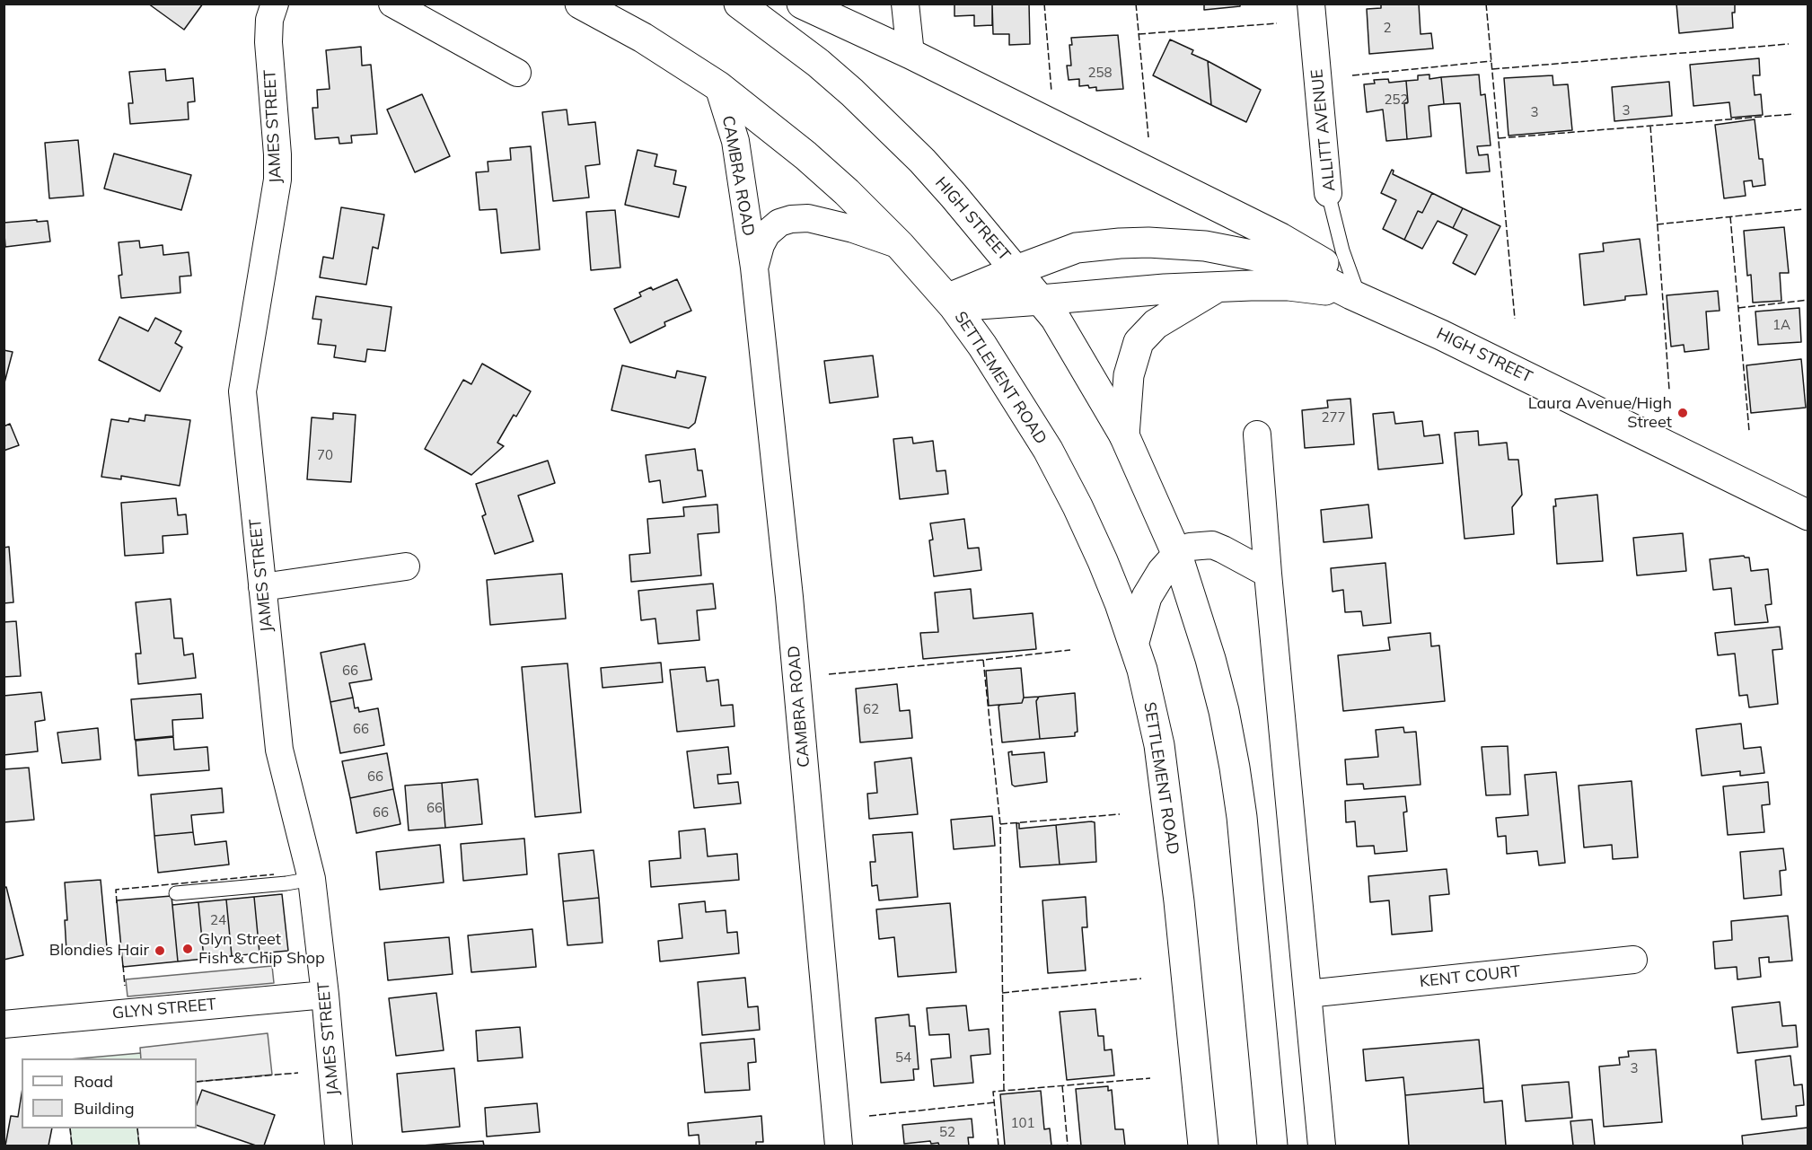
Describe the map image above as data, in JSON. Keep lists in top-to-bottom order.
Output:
{
  "streets": {
    "main road": ["HIGH STREET", "SETTLEMENT ROAD"],
    "street": [
      "JAMES STREET",
      "ALLITT AVENUE",
      "CAMBRA ROAD",
      "KENT COURT",
      "GLYN STREET"
    ]
  },
  "crossings": [
    ["JAMES STREET", "GLYN STREET"],
    ["ALLITT AVENUE", "HIGH STREET"],
    ["HIGH STREET", "SETTLEMENT ROAD"]
  ],
  "places": ["Laura Avenue/High Street", "Glyn Street Fish & Chip Shop", "Blondies Hair"],
  "house_numbers": [
    "2",
    "258",
    "252",
    "3",
    "3",
    "1A",
    "277",
    "70",
    "66",
    "62",
    "66",
    "66",
    "66",
    "66",
    "24",
    "54",
    "3",
    "101",
    "52"
  ],
  "legend": ["Road", "Building"]
}
